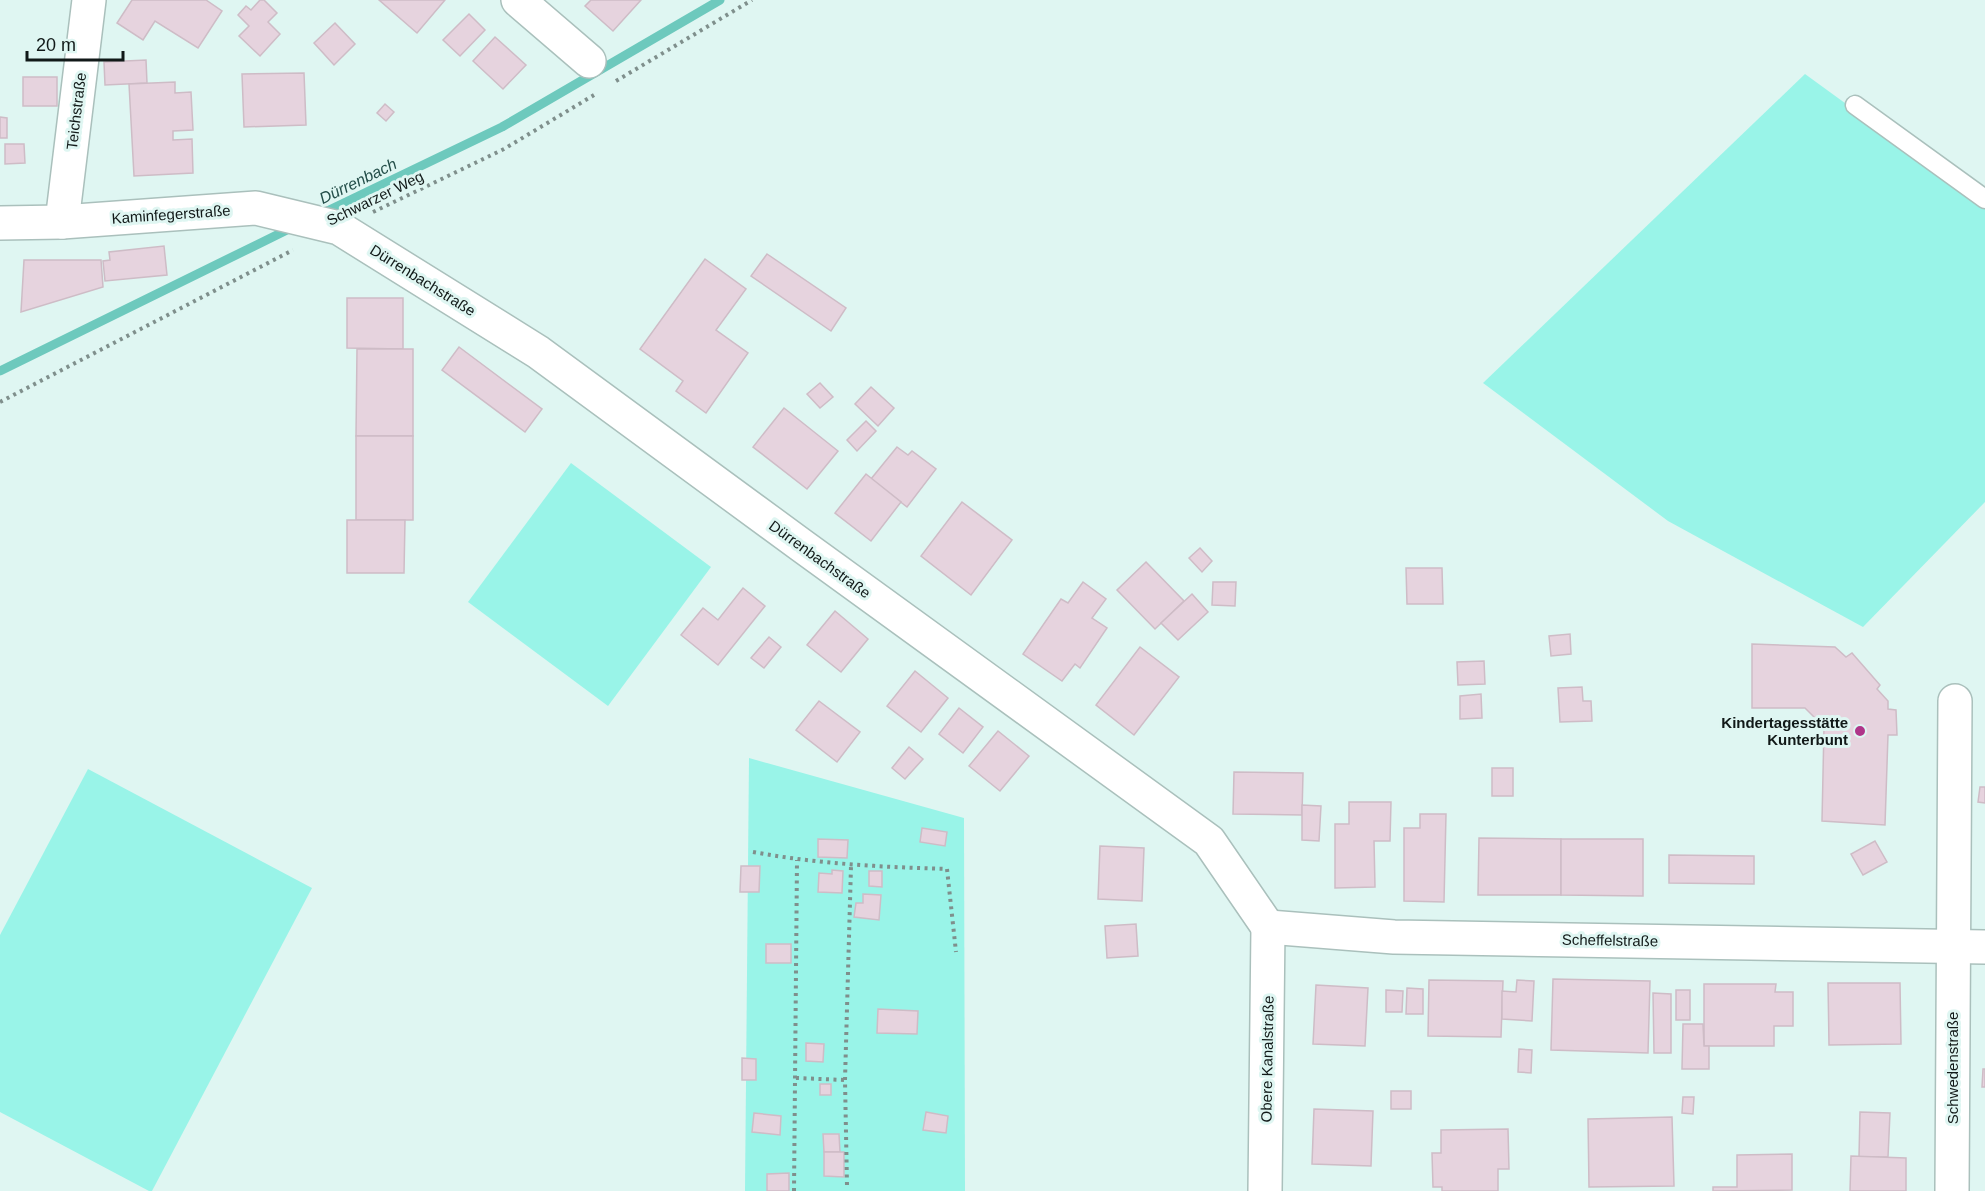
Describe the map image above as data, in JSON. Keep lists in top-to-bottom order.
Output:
{
  "streets": {
    "street": [
      "Teichstraße",
      "Kaminfegerstraße",
      "Dürrenbachstraße",
      "Scheffelstraße",
      "Obere Kanalstraße",
      "Schwedenstraße"
    ],
    "path": ["Schwarzer Weg"]
  },
  "crossings": [
    ["Teichstraße", "Kaminfegerstraße"],
    ["Schwarzer Weg", "Kaminfegerstraße"],
    ["Schwarzer Weg", "Dürrenbachstraße"],
    ["Kaminfegerstraße", "Dürrenbachstraße"],
    ["Dürrenbachstraße", "Scheffelstraße"],
    ["Dürrenbachstraße", "Obere Kanalstraße"],
    ["Scheffelstraße", "Obere Kanalstraße"],
    ["Scheffelstraße", "Schwedenstraße"]
  ],
  "water": ["Dürrenbach"],
  "places": ["Kindertagesstätte Kunterbunt"],
  "scale_bar": "20 m"
}
